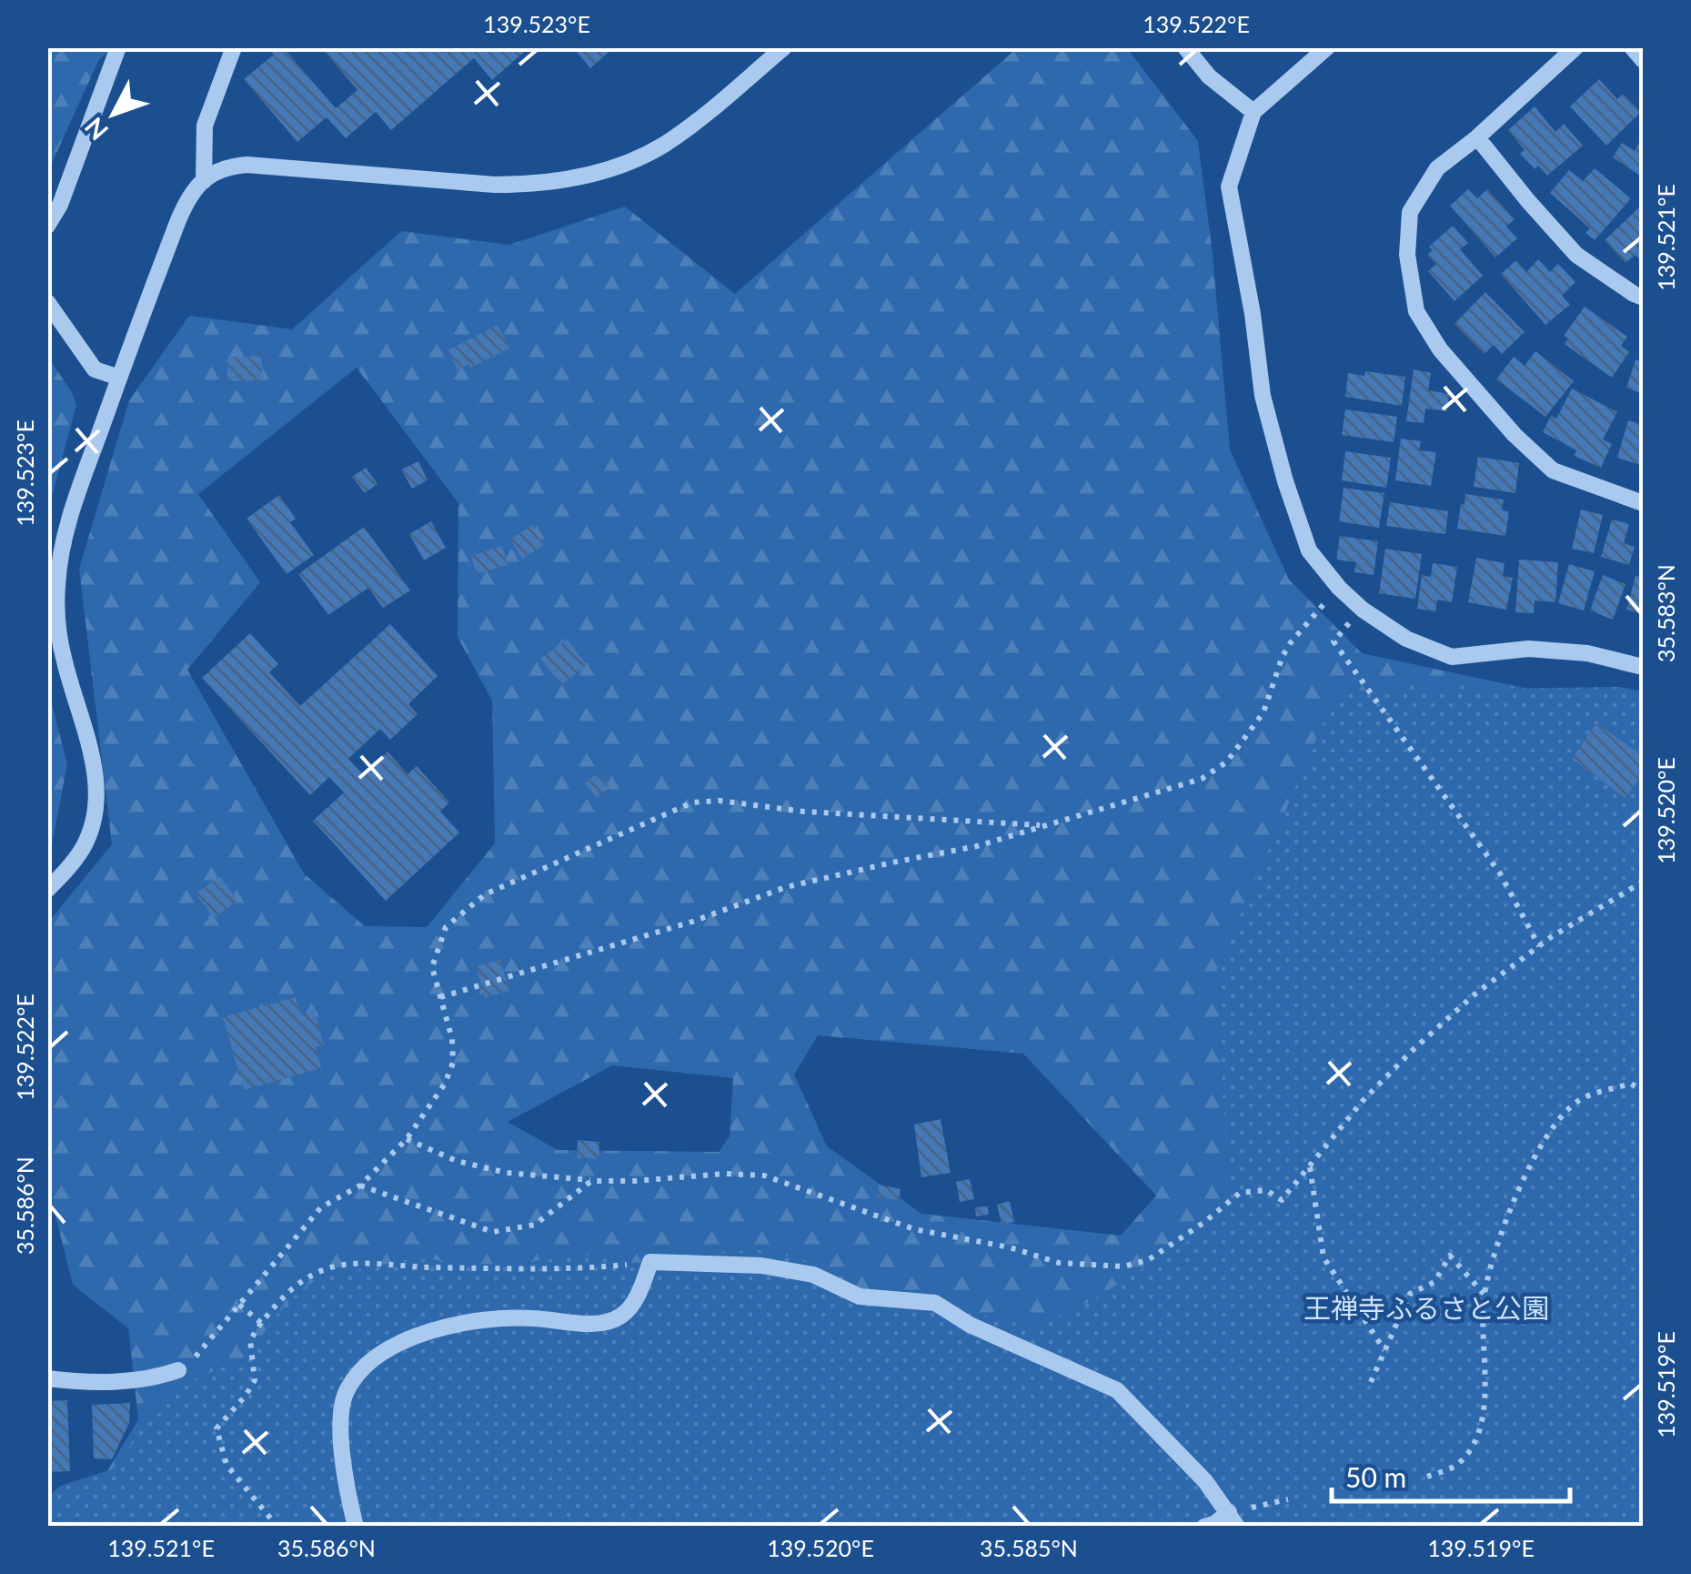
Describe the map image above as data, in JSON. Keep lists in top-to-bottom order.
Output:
{
  "parks": ["王禅寺ふるさと公園"],
  "scale_bar": "50 m",
  "north": "bottom left",
  "coordinates": [
    "139.523°E",
    "139.522°E",
    "139.521°E",
    "35.583°N",
    "139.520°E",
    "35.586°N",
    "139.519°E",
    "35.585°N"
  ]
}
